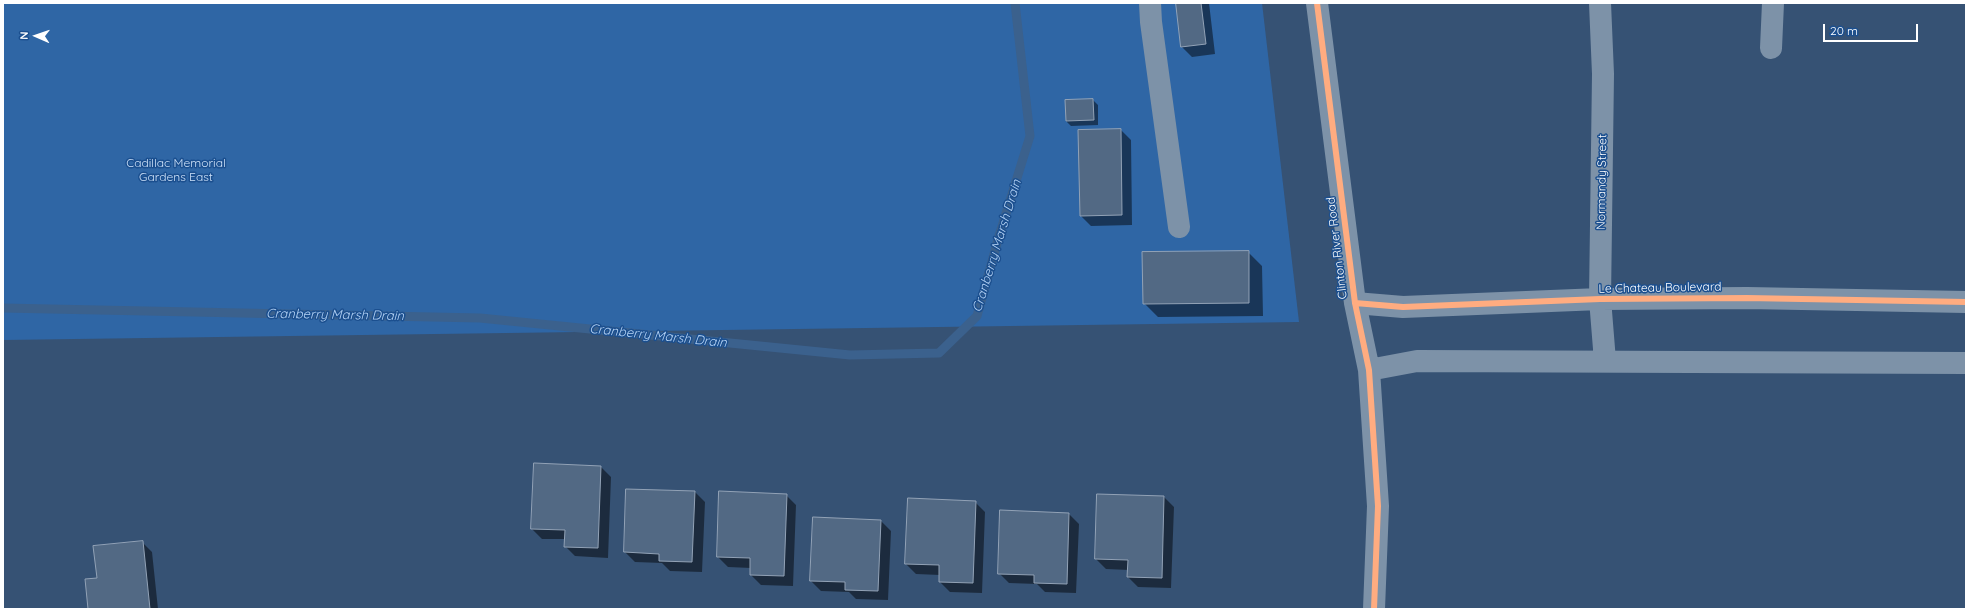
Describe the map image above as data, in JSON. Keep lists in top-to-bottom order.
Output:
{
  "streets": {
    "street": ["Normandy Street", "Clinton River Road", "Le Chateau Boulevard"]
  },
  "crossings": [
    ["Normandy Street", "Le Chateau Boulevard"],
    ["Clinton River Road", "Le Chateau Boulevard"]
  ],
  "water": ["Cranberry Marsh Drain"],
  "parks": ["Cadillac Memorial Gardens East"],
  "scale_bar": "20 m",
  "north": "left"
}
